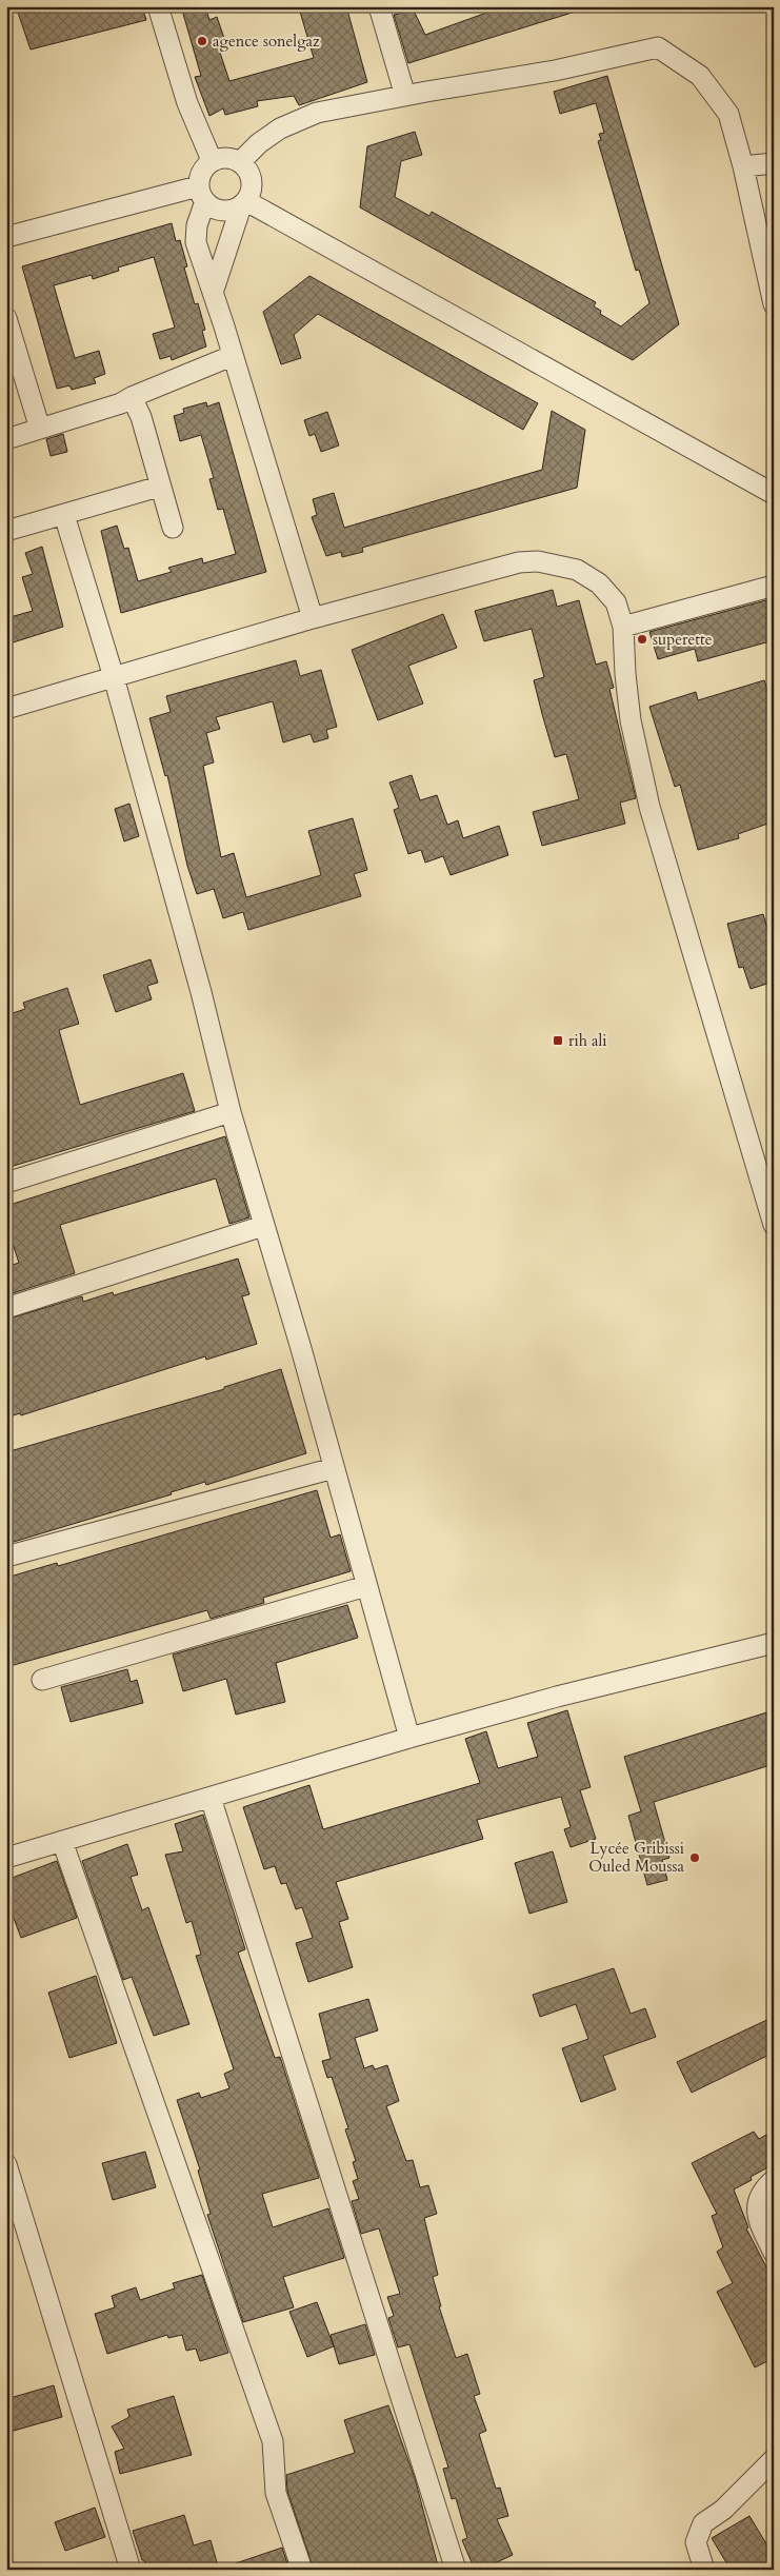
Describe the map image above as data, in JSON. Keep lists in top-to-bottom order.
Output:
{
  "places": {
    "other": ["agence sonelgaz", "superette", "Lycée Gribissi Ouled Moussa"],
    "transit": ["rih ali"]
  }
}
